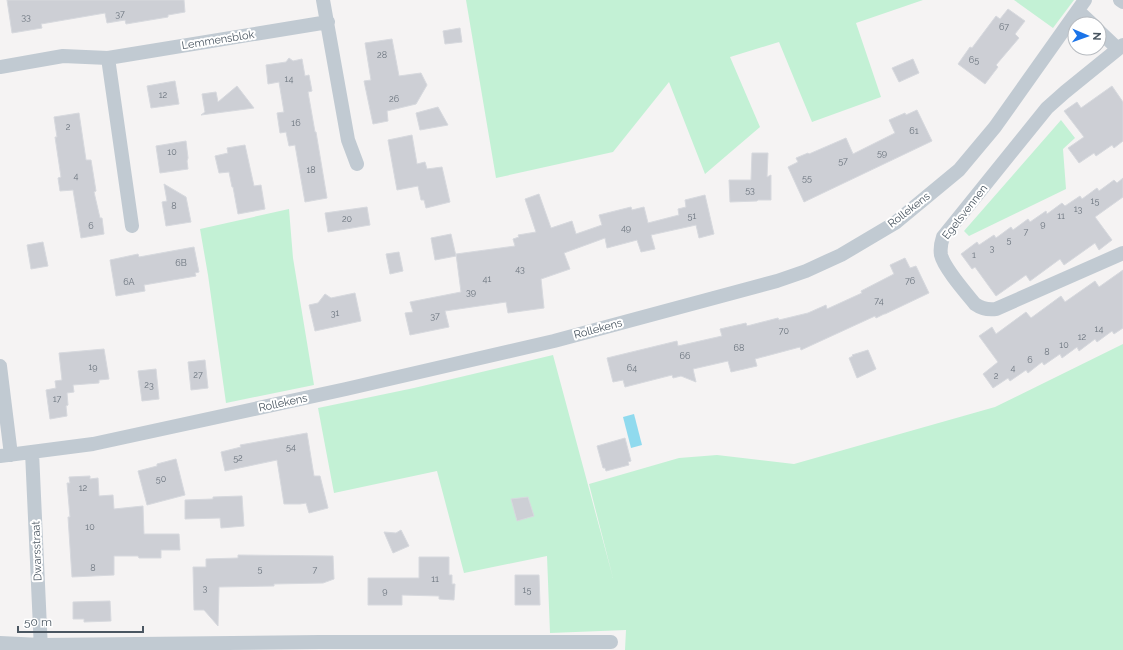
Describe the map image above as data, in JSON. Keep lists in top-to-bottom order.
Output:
{
  "streets": {
    "street": [
      "Lemmensblok",
      "Rollekens",
      "Egelsvennen",
      "Dwarsstraat"
    ]
  },
  "crossings": [
    ["Rollekens", "Dwarsstraat"]
  ],
  "house_numbers": [
    "37",
    "33",
    "67",
    "28",
    "65",
    "14",
    "12",
    "26",
    "16",
    "2",
    "61",
    "10",
    "59",
    "57",
    "18",
    "4",
    "55",
    "53",
    "15",
    "8",
    "13",
    "51",
    "11",
    "20",
    "9",
    "6",
    "49",
    "7",
    "5",
    "3",
    "1",
    "6B",
    "43",
    "41",
    "76",
    "6A",
    "39",
    "74",
    "31",
    "37",
    "14",
    "70",
    "12",
    "10",
    "68",
    "8",
    "66",
    "6",
    "19",
    "64",
    "4",
    "27",
    "2",
    "23",
    "17",
    "54",
    "52",
    "50",
    "12",
    "10",
    "8",
    "5",
    "7",
    "11",
    "3",
    "15",
    "9"
  ],
  "scale_bar": "50 m",
  "north": "right"
}
